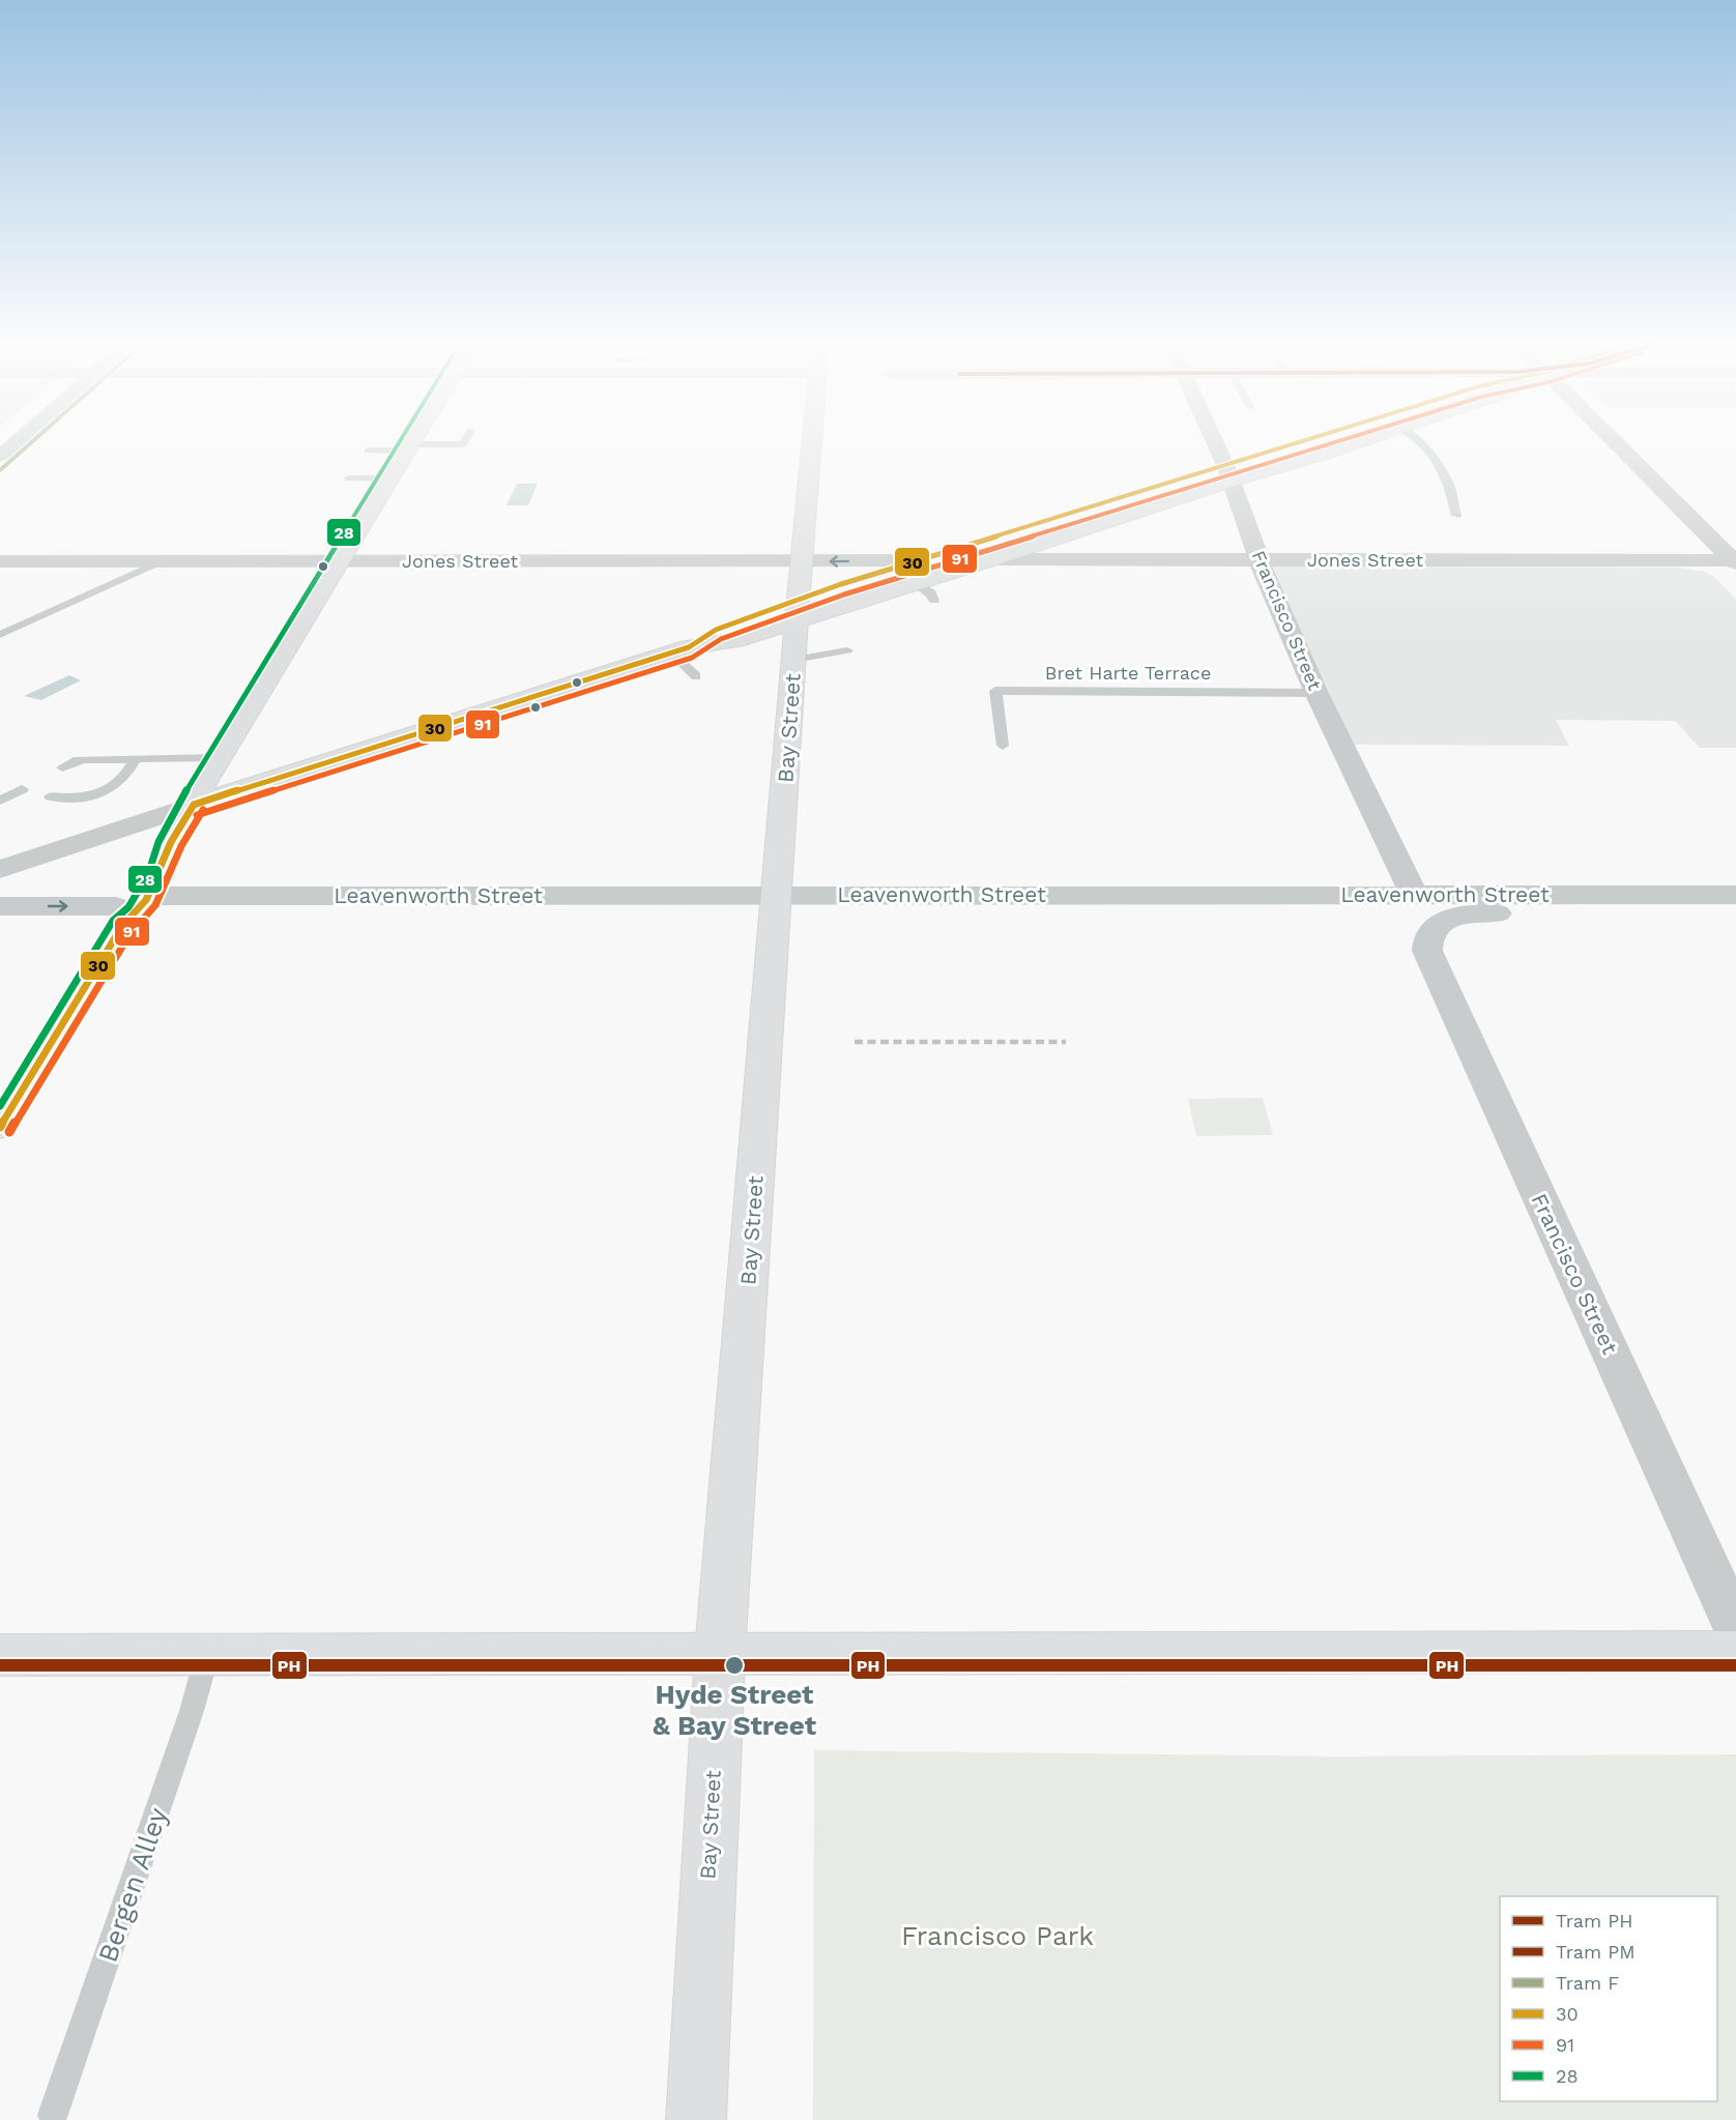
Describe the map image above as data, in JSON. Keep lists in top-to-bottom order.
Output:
{
  "streets": {
    "main road": ["Bay Street"],
    "street": ["Jones Street", "Francisco Street", "Leavenworth Street"],
    "lane": ["Bret Harte Terrace", "Bergen Alley"]
  },
  "crossings": [
    ["Jones Street", "Francisco Street"],
    ["Jones Street", "Bay Street"],
    ["Francisco Street", "Bret Harte Terrace"],
    ["Francisco Street", "Leavenworth Street"],
    ["Bay Street", "Leavenworth Street"]
  ],
  "parks": ["Francisco Park"],
  "places": ["Hyde Street & Bay Street"],
  "lines": [
    "tram line F",
    "transit line 30",
    "transit line 91",
    "transit line 28",
    "tram line PH"
  ],
  "legend": [
    "Tram PH",
    "Tram PM",
    "Tram F",
    "30",
    "91",
    "28"
  ]
}
